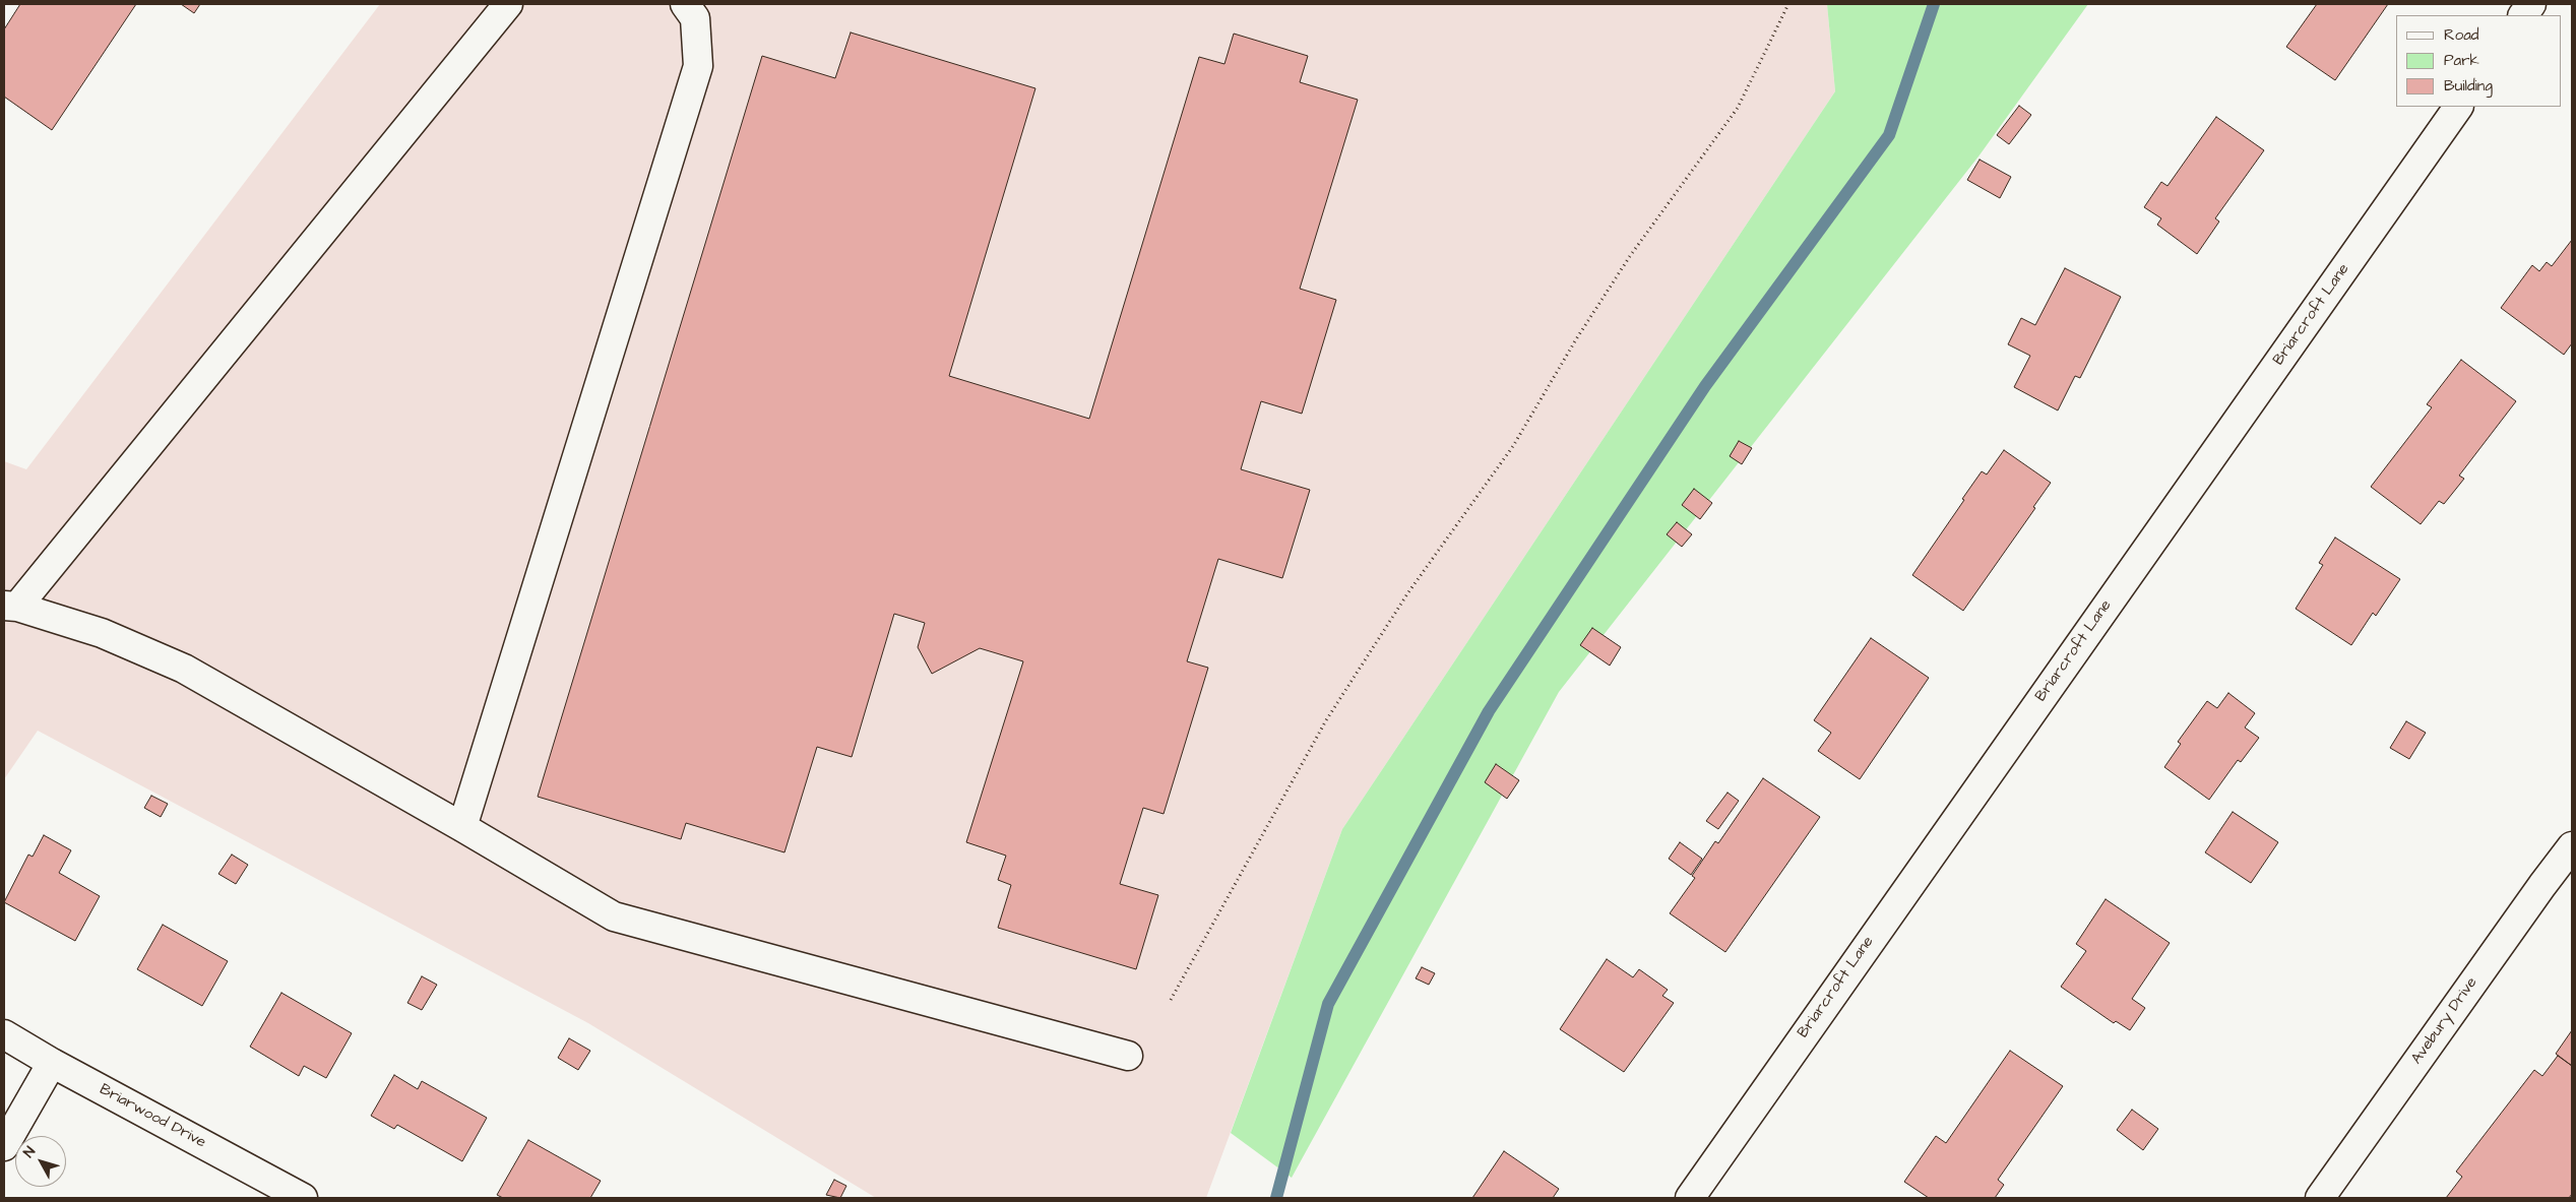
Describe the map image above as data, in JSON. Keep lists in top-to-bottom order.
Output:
{
  "streets": {
    "street": ["Briarcroft Lane", "Avebury Drive", "Briarwood Drive"]
  },
  "legend": ["Road", "Park", "Building"],
  "north": "top left"
}
